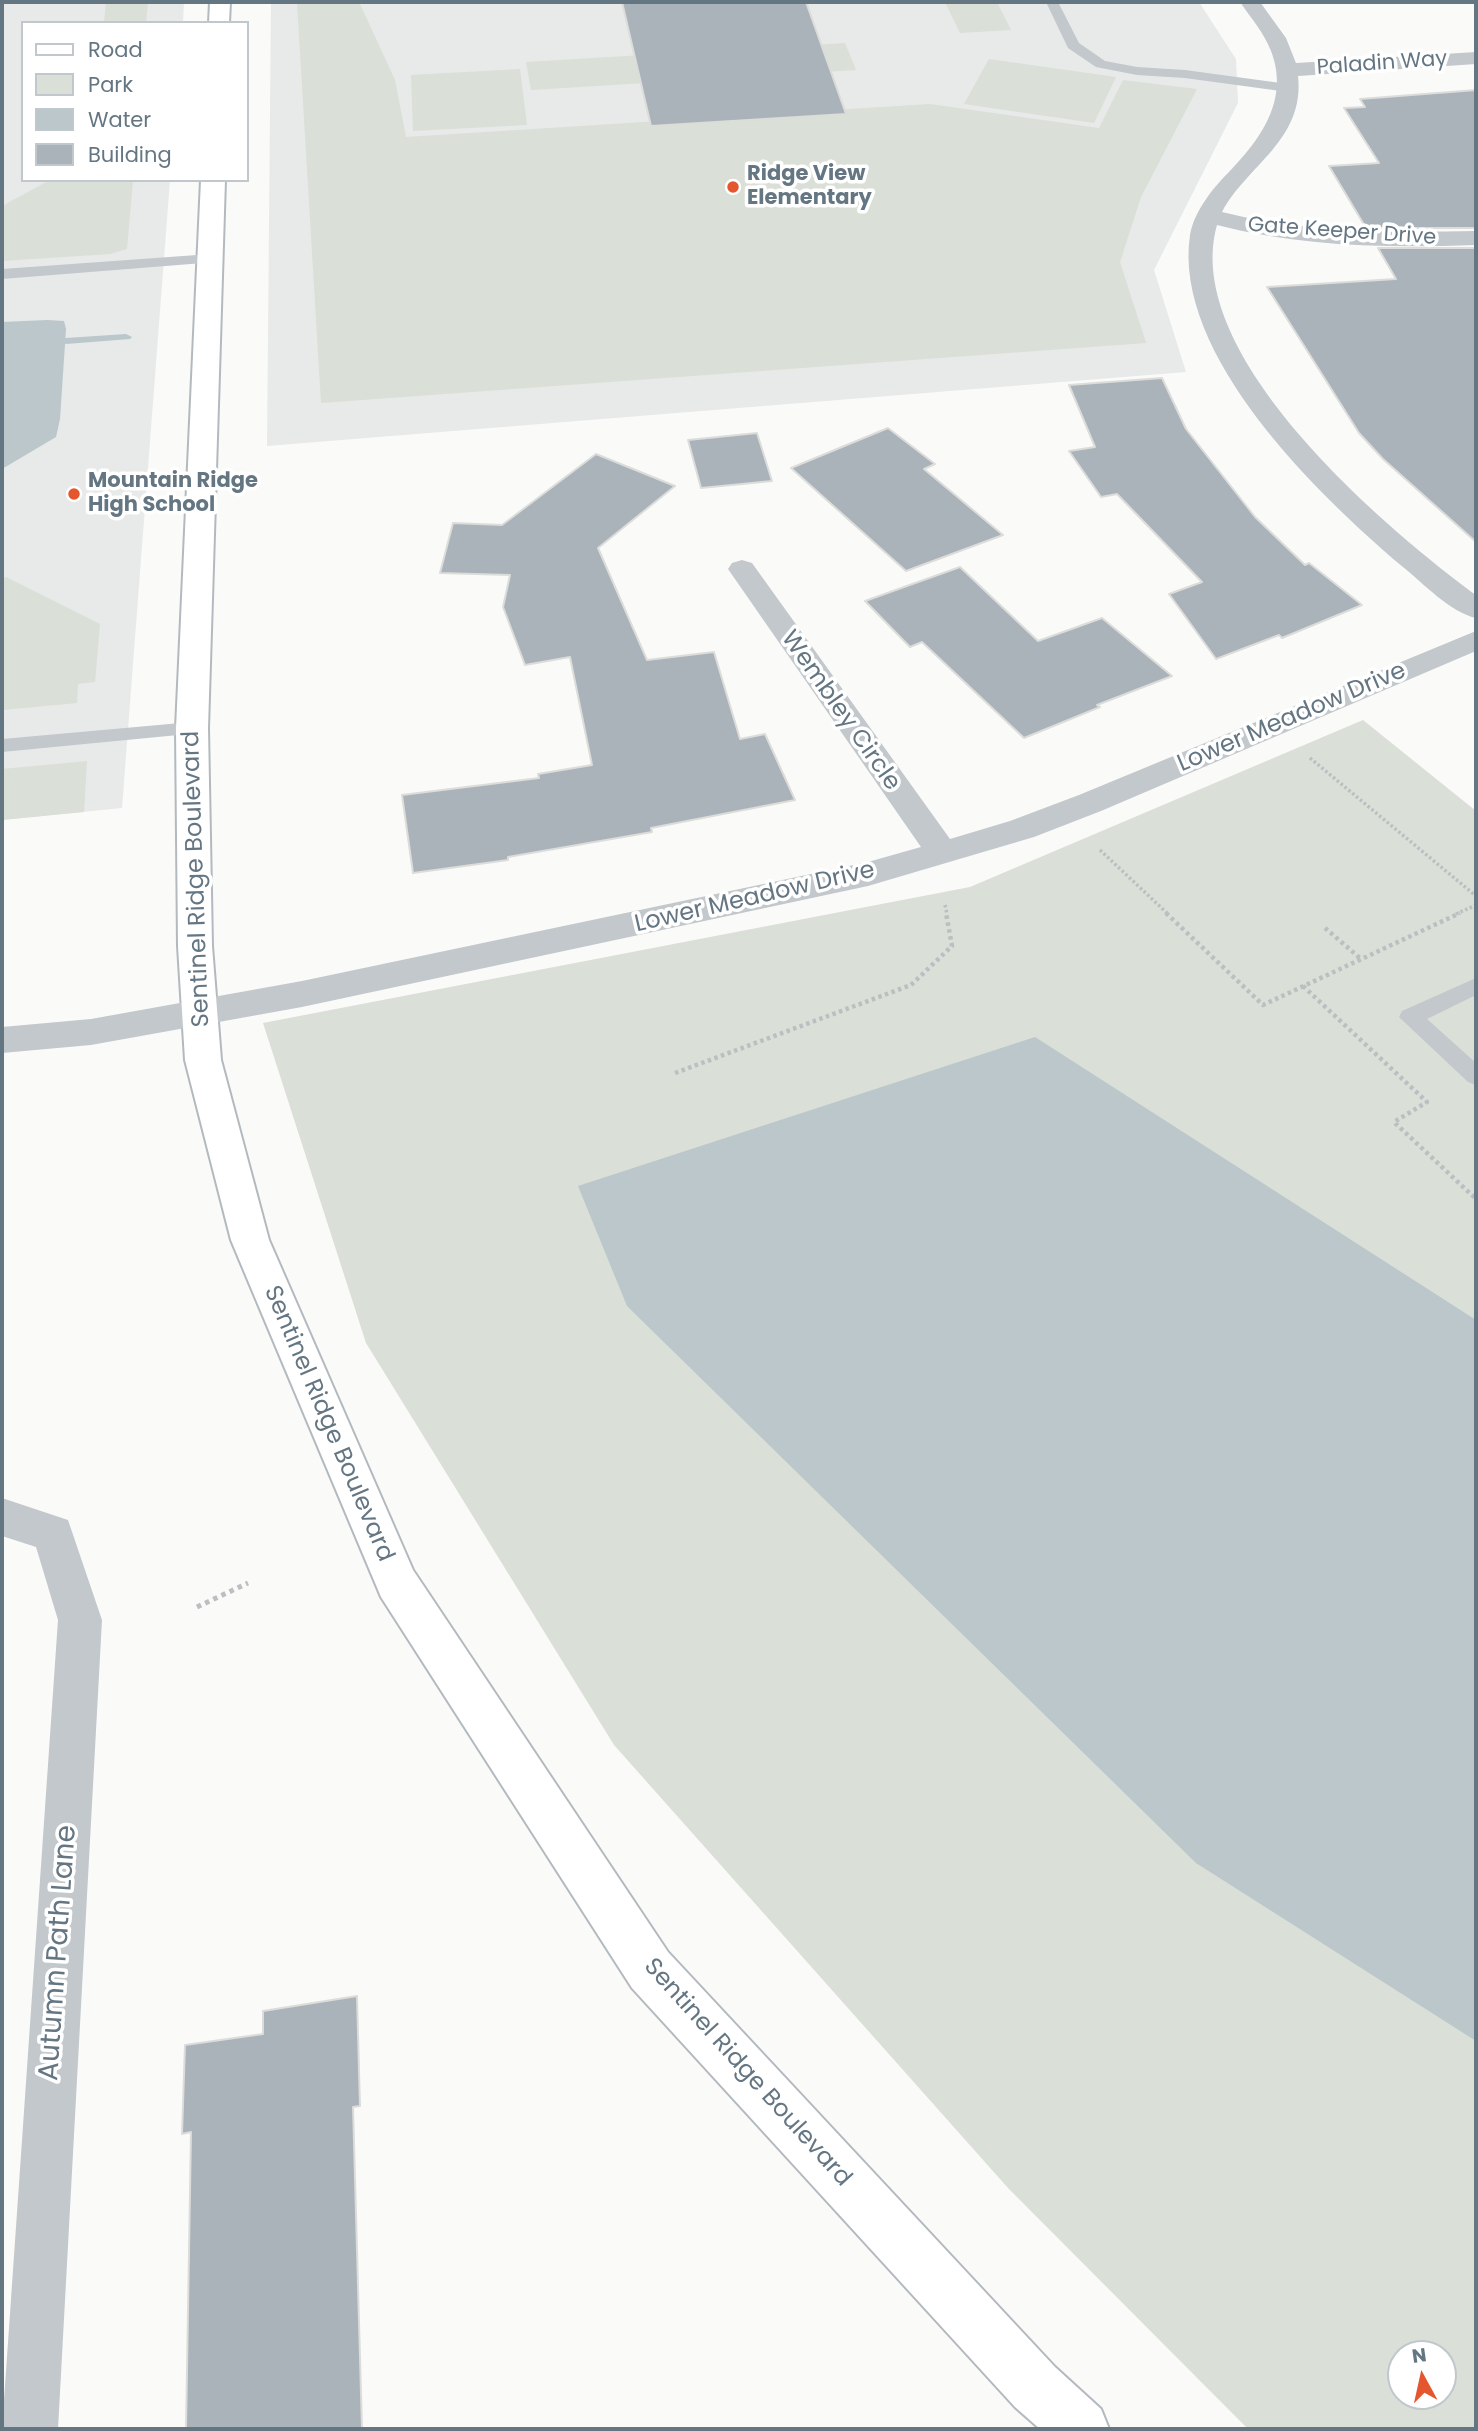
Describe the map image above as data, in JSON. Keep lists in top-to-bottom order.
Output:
{
  "streets": {
    "main road": ["Sentinel Ridge Boulevard"],
    "street": [
      "Paladin Way",
      "Gate Keeper Drive",
      "Wembley Circle",
      "Lower Meadow Drive",
      "Autumn Path Lane"
    ]
  },
  "crossings": [
    ["Wembley Circle", "Lower Meadow Drive"],
    ["Lower Meadow Drive", "Sentinel Ridge Boulevard"]
  ],
  "places": ["Ridge View Elementary", "Mountain Ridge High School"],
  "legend": [
    "Road",
    "Park",
    "Water",
    "Building"
  ],
  "north": "top"
}
